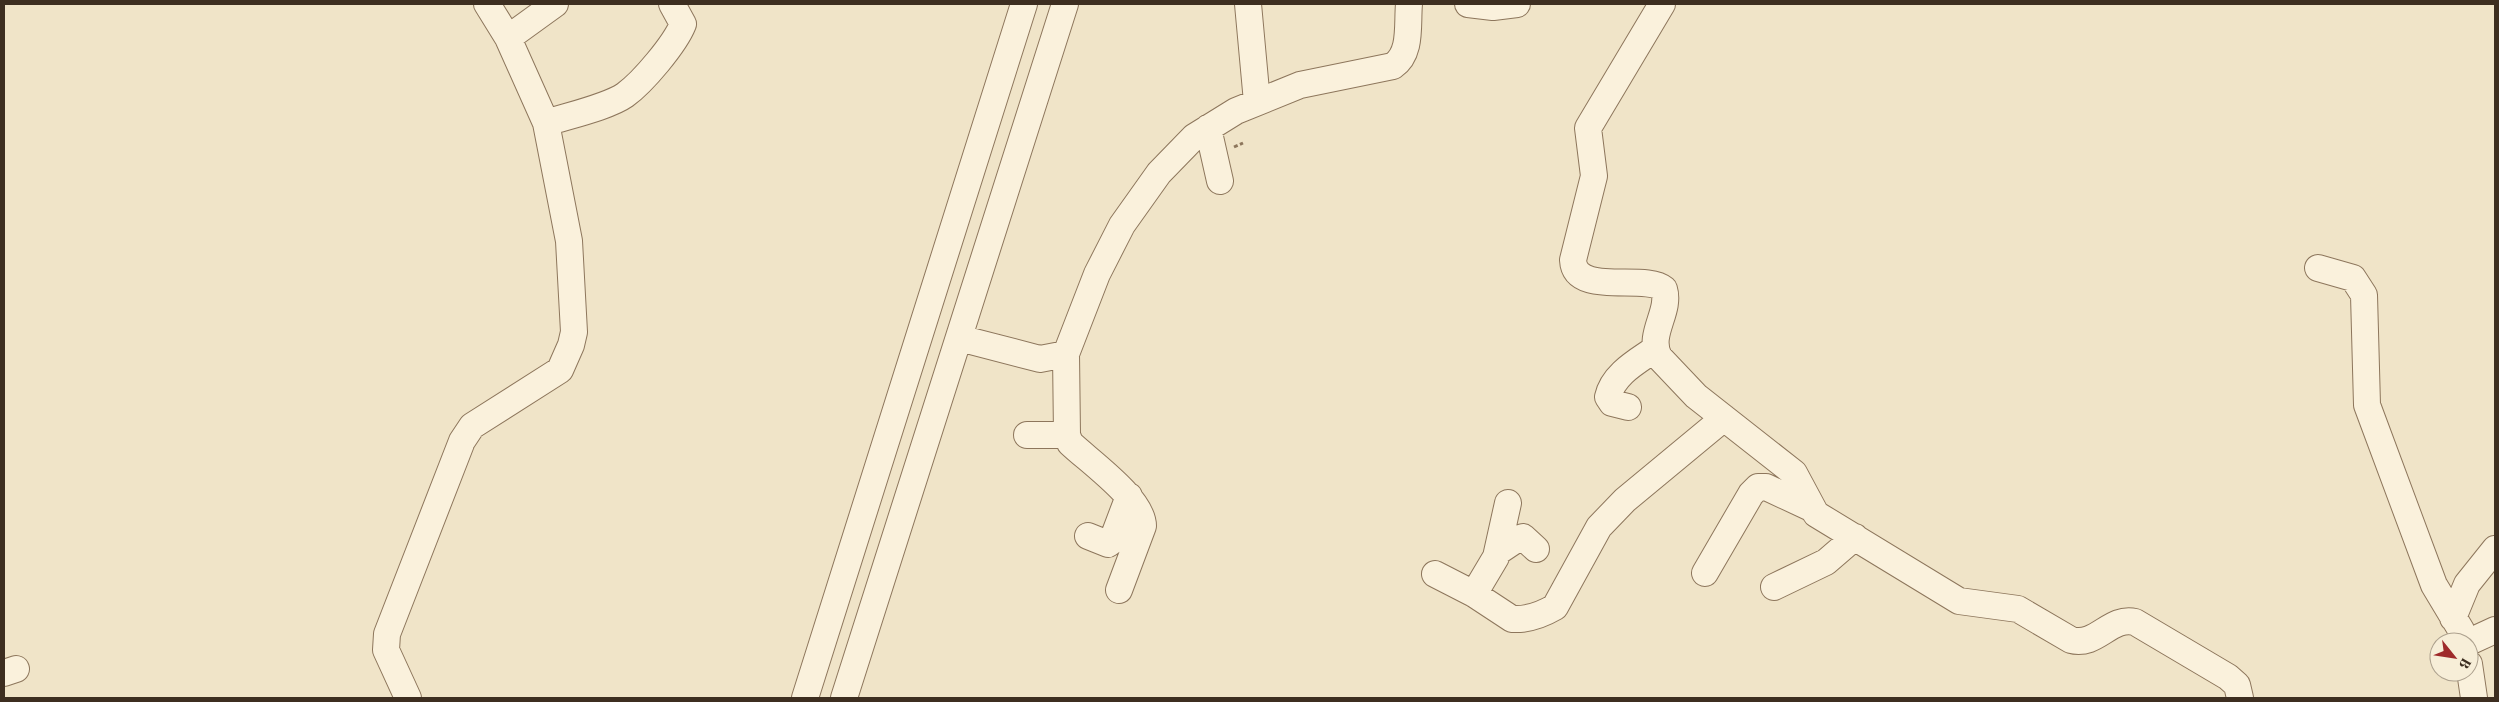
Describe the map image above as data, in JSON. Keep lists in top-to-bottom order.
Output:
{
  "north": "bottom right"
}
